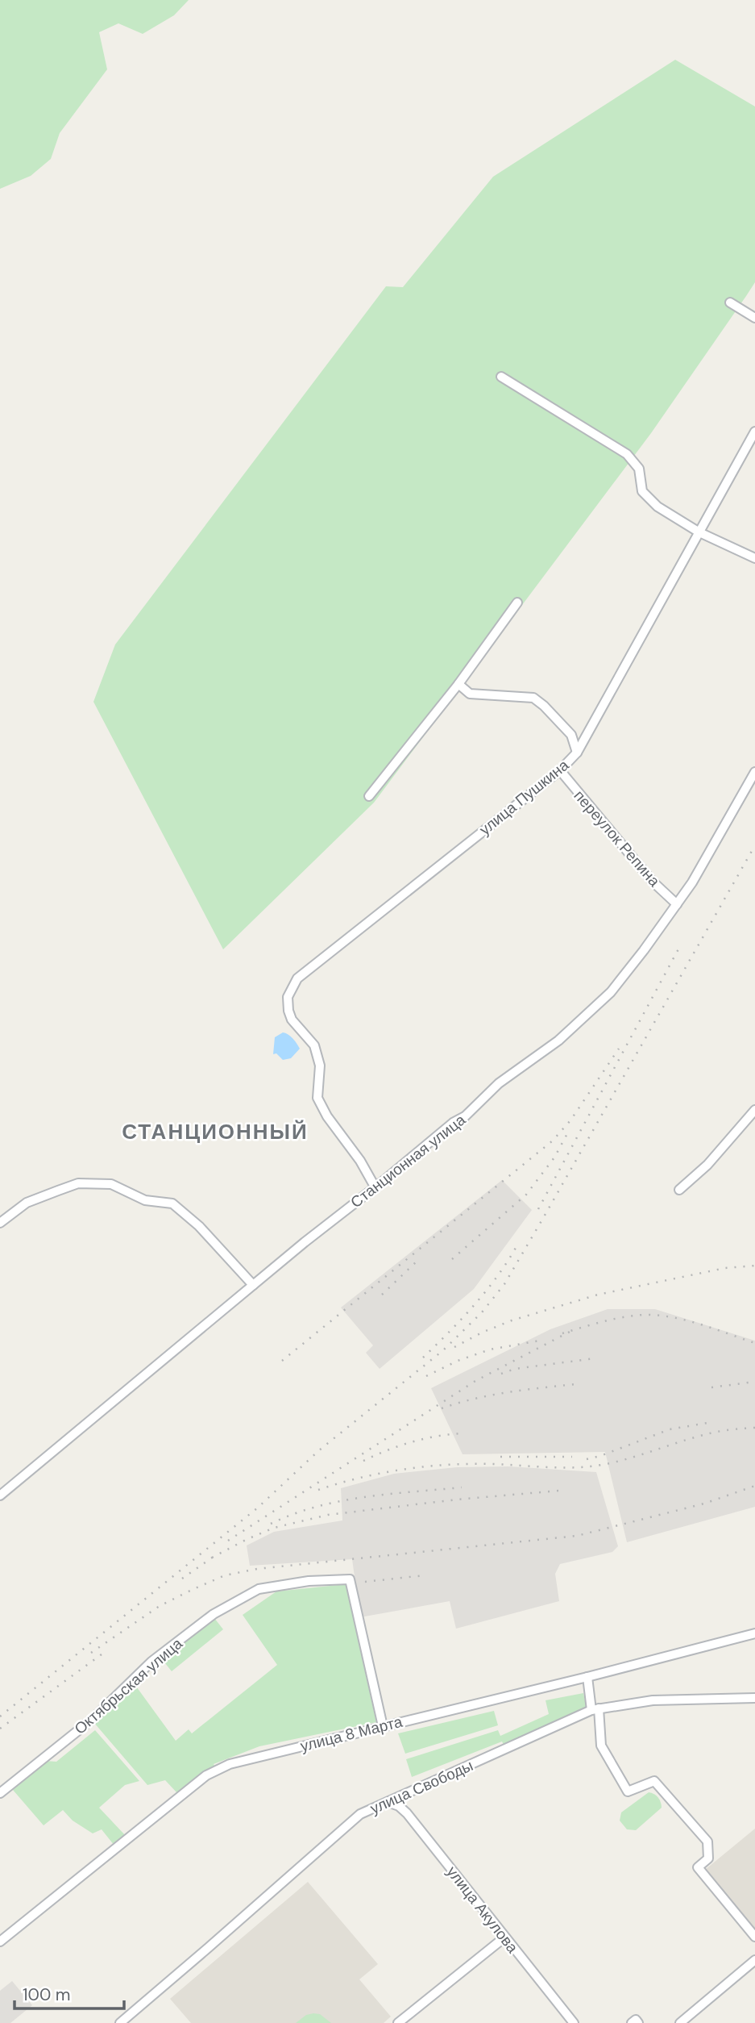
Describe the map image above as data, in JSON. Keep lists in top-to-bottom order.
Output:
{
  "streets": {
    "street": [
      "улица Пушкина",
      "переулок Репина",
      "Станционная улица",
      "Октябрьская улица",
      "улица 8 Марта",
      "улица Свободы",
      "улица Акулова"
    ]
  },
  "crossings": [
    ["улица Пушкина", "переулок Репина"],
    ["улица Пушкина", "Станционная улица"],
    ["переулок Репина", "Станционная улица"],
    ["Октябрьская улица", "улица 8 Марта"],
    ["улица Свободы", "улица Акулова"]
  ],
  "districts": ["СТАНЦИОННЫЙ"],
  "scale_bar": "100 m"
}
